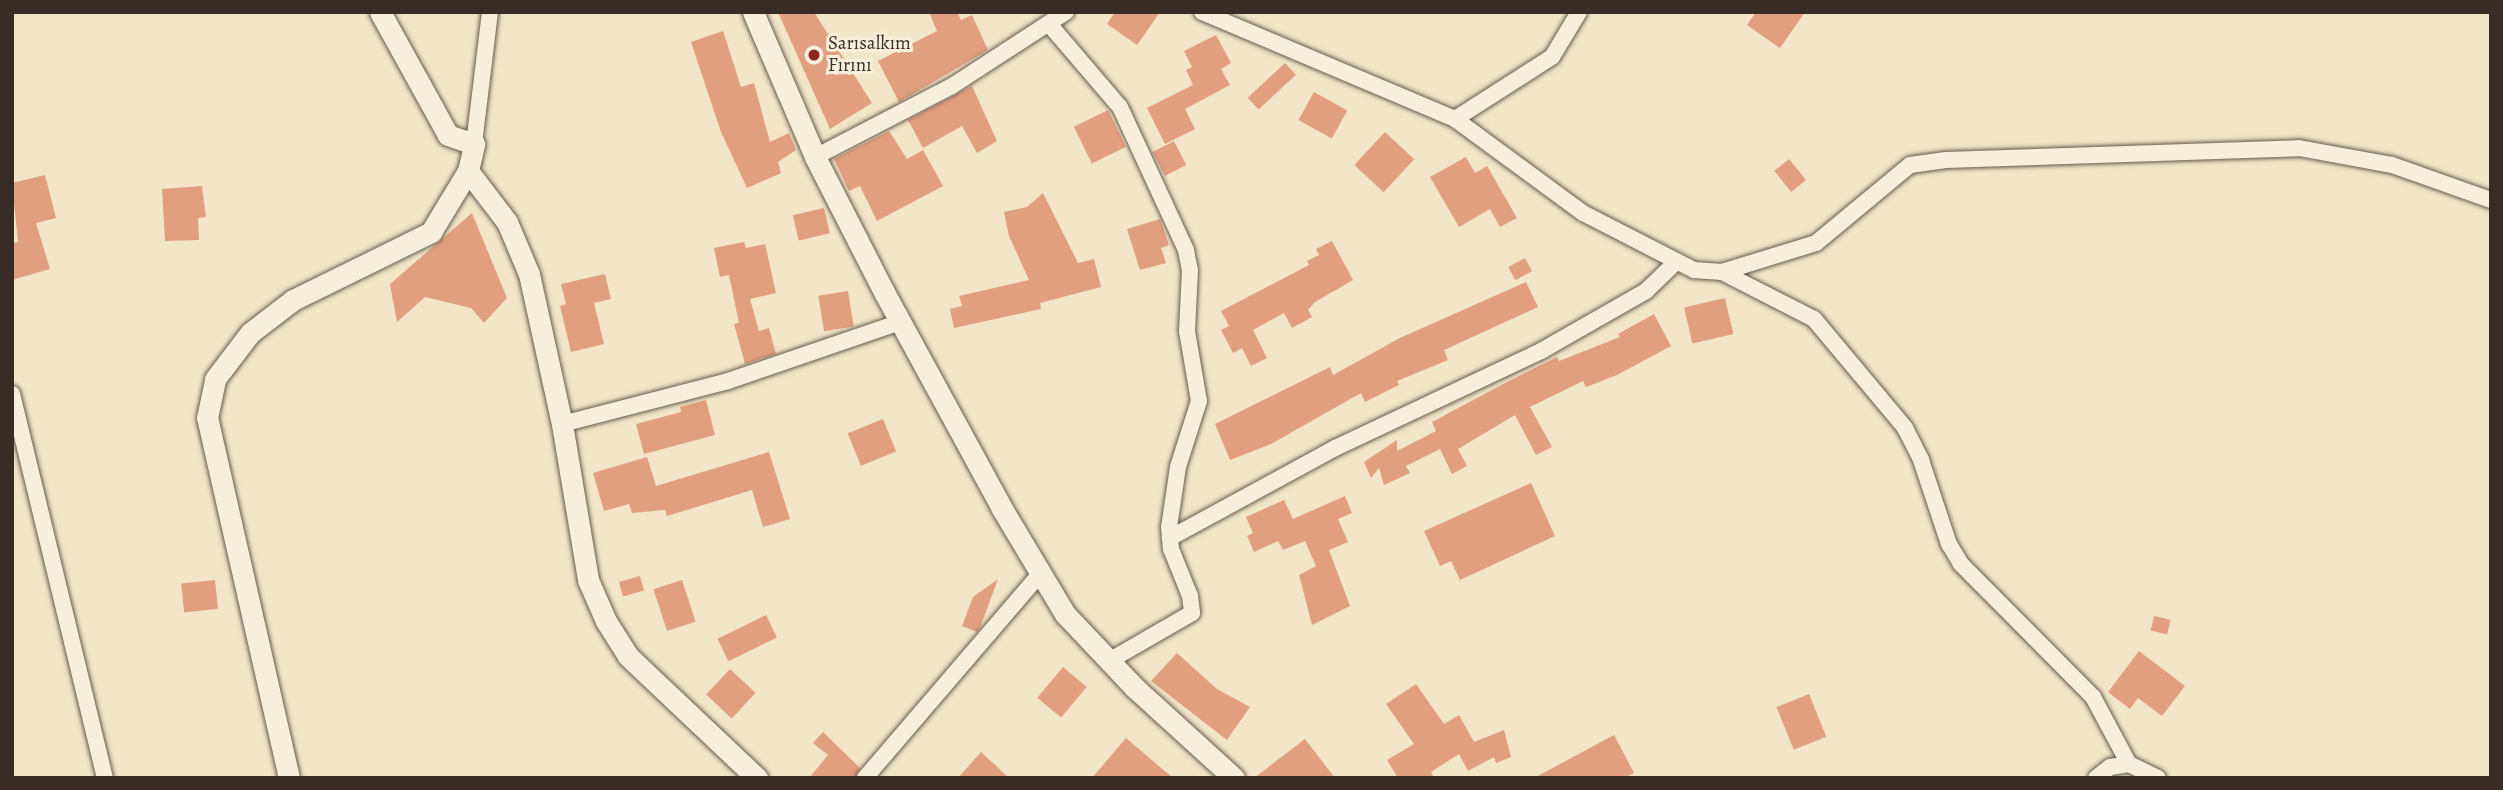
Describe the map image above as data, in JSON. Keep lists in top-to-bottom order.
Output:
{
  "places": ["Sarısalkım Fırını"]
}
